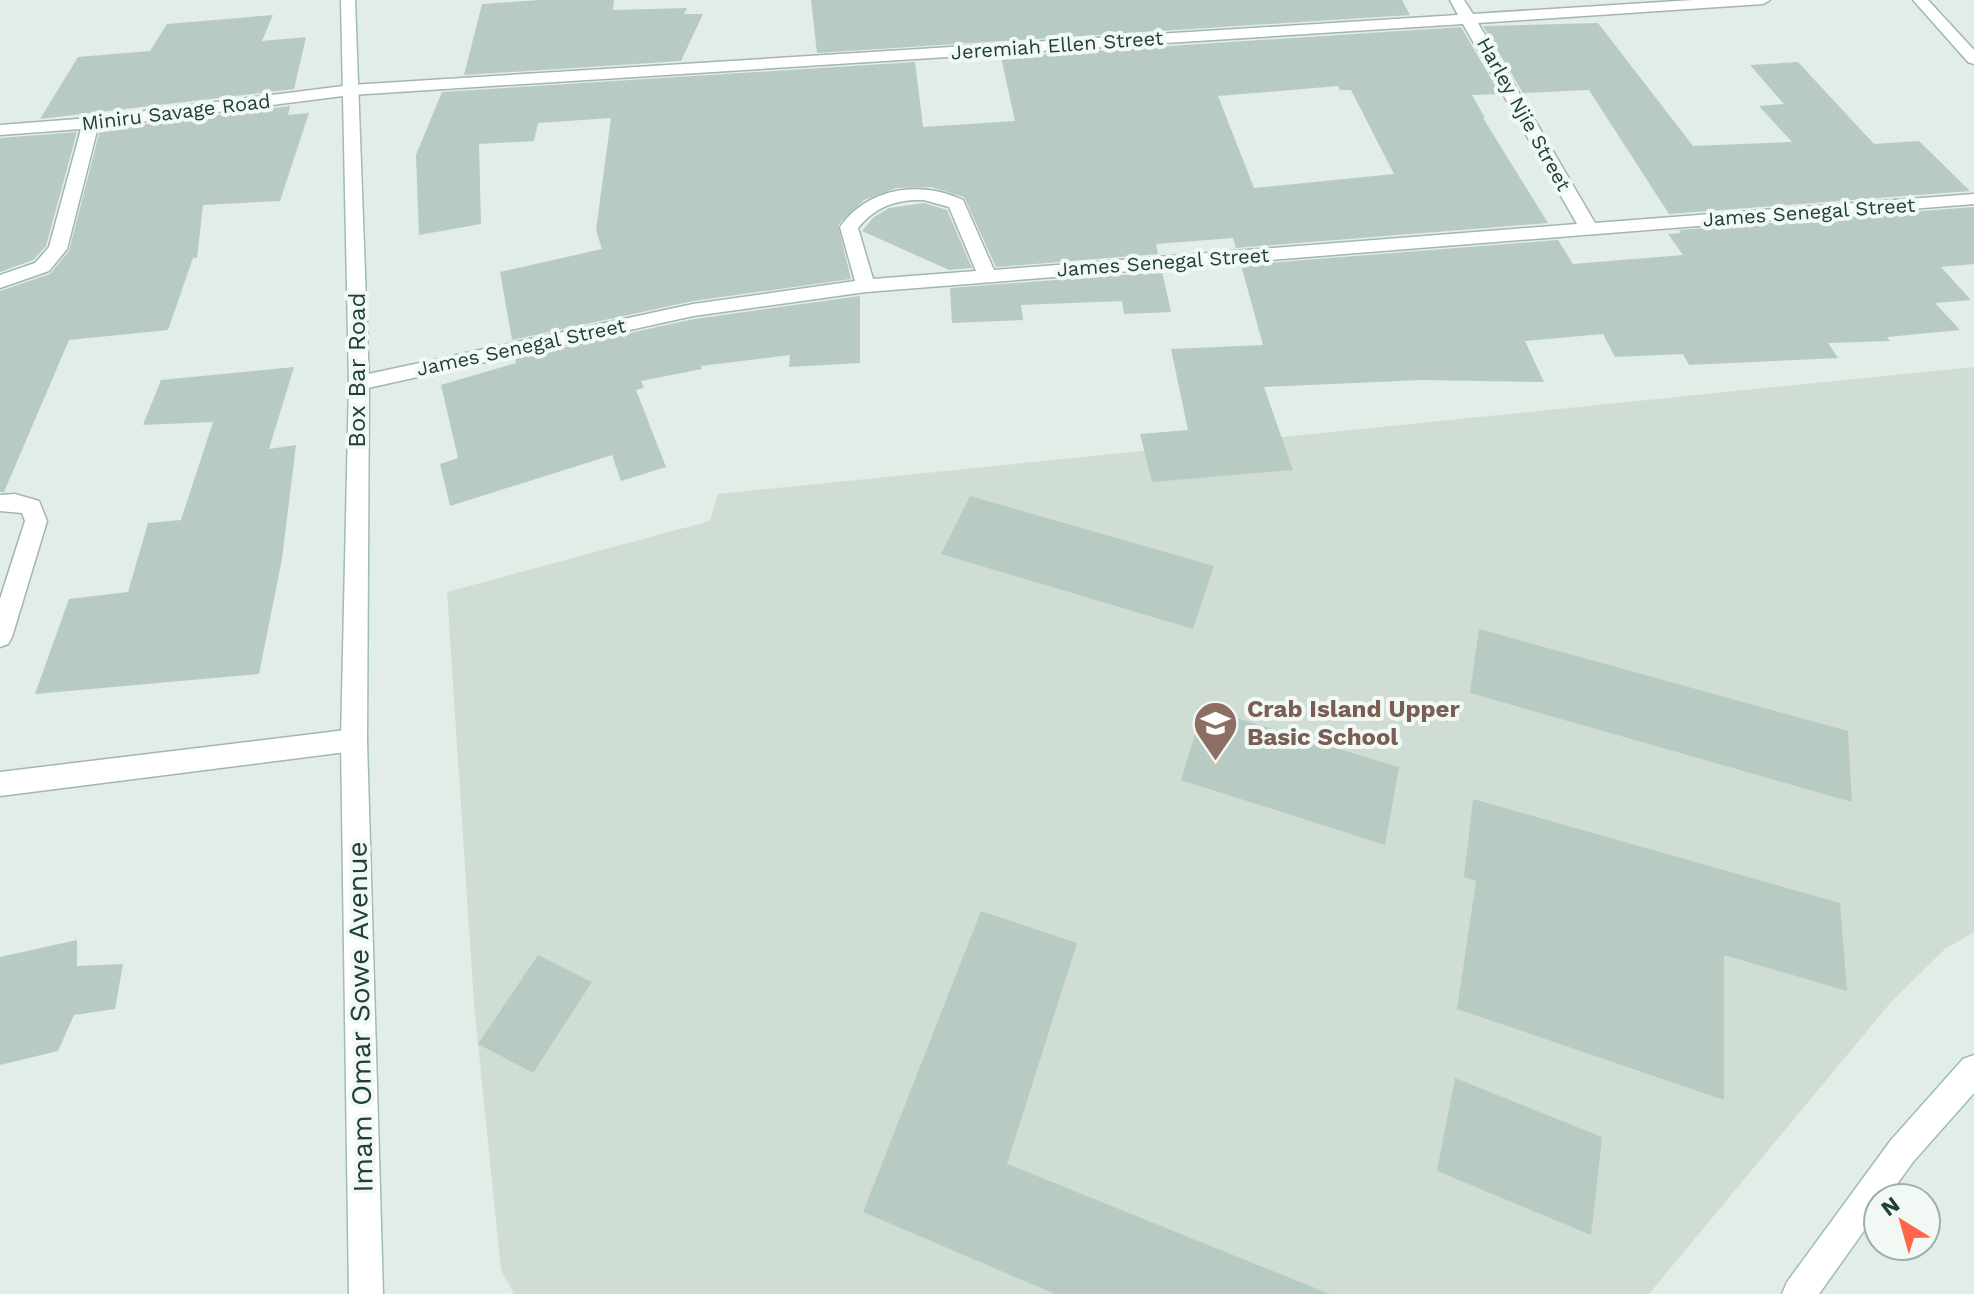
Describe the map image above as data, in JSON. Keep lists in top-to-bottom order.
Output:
{
  "streets": {
    "street": [
      "Jeremiah Ellen Street",
      "Miniru Savage Road",
      "Harley Njie Street",
      "James Senegal Street",
      "Box Bar Road",
      "Imam Omar Sowe Avenue"
    ]
  },
  "crossings": [
    ["Jeremiah Ellen Street", "Miniru Savage Road"],
    ["Jeremiah Ellen Street", "Harley Njie Street"],
    ["Jeremiah Ellen Street", "Box Bar Road"],
    ["Miniru Savage Road", "Box Bar Road"],
    ["Harley Njie Street", "James Senegal Street"],
    ["James Senegal Street", "Box Bar Road"],
    ["Box Bar Road", "Imam Omar Sowe Avenue"]
  ],
  "places": {
    "school or university": ["Crab Island Upper Basic School"]
  },
  "north": "top left"
}
